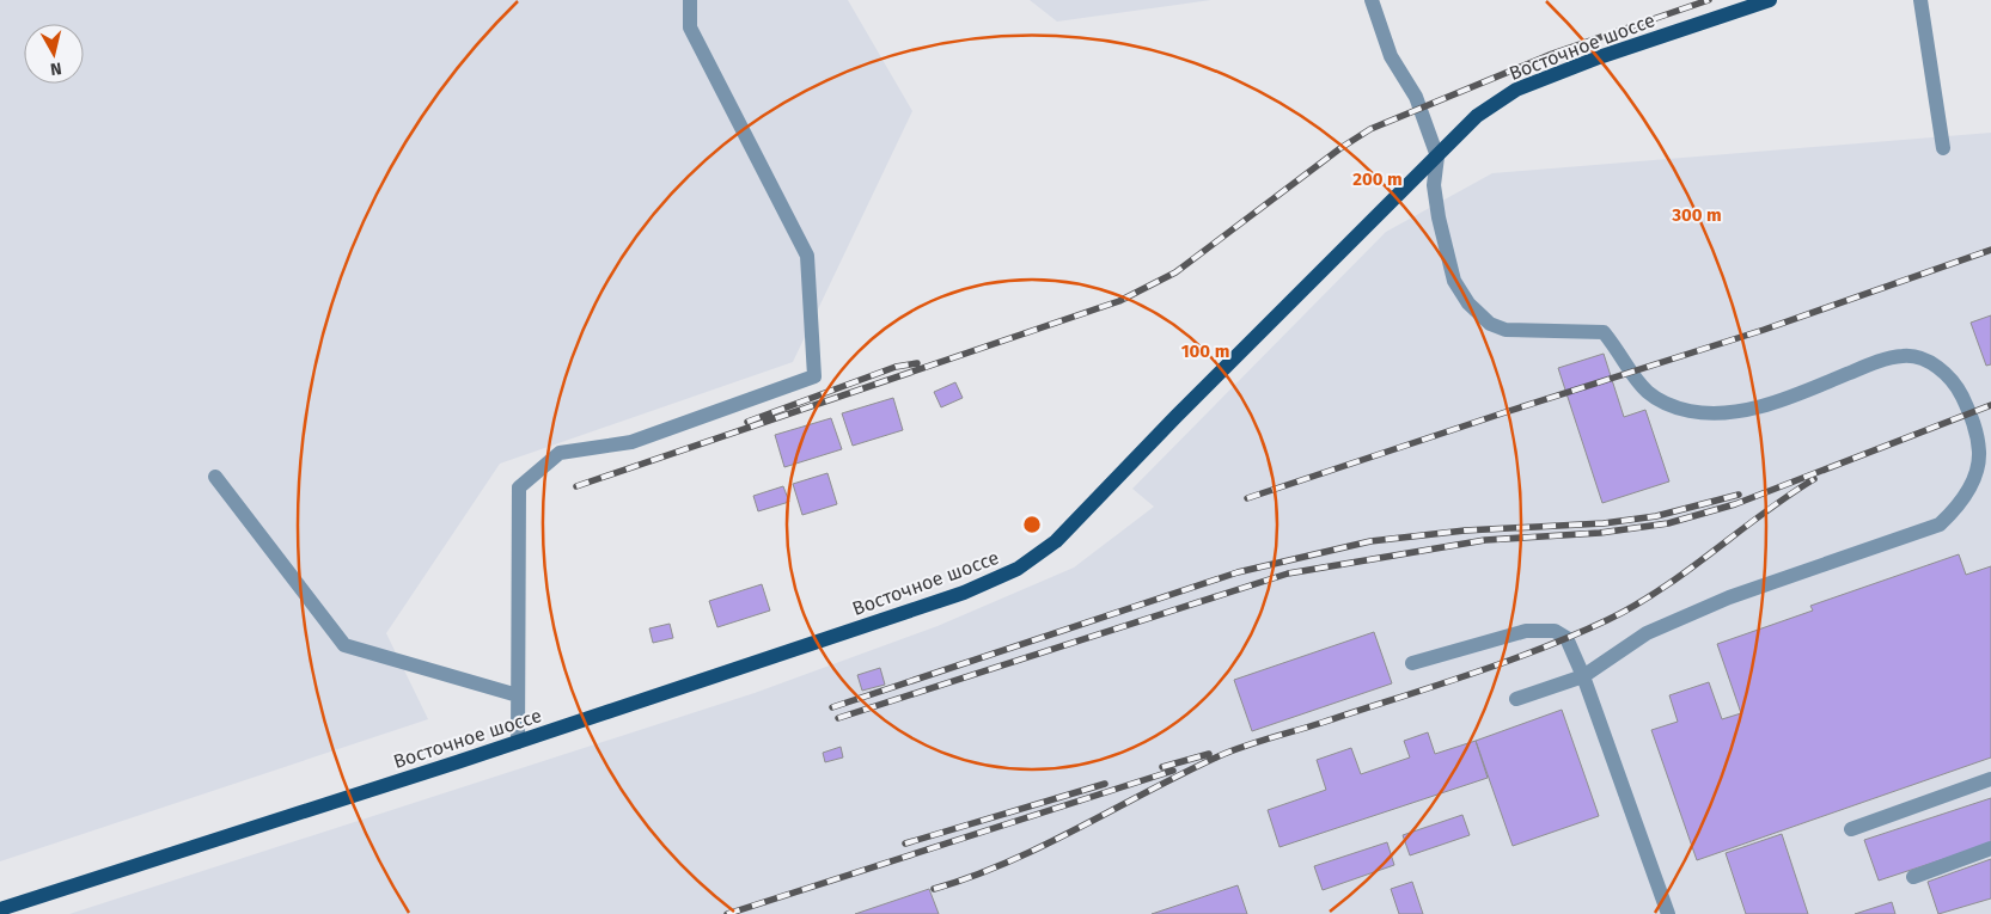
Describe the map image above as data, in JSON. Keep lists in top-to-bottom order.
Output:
{
  "streets": {
    "main road": ["Восточное шоссе"]
  },
  "north": "bottom",
  "rings": ["200 m", "300 m", "100 m"]
}
